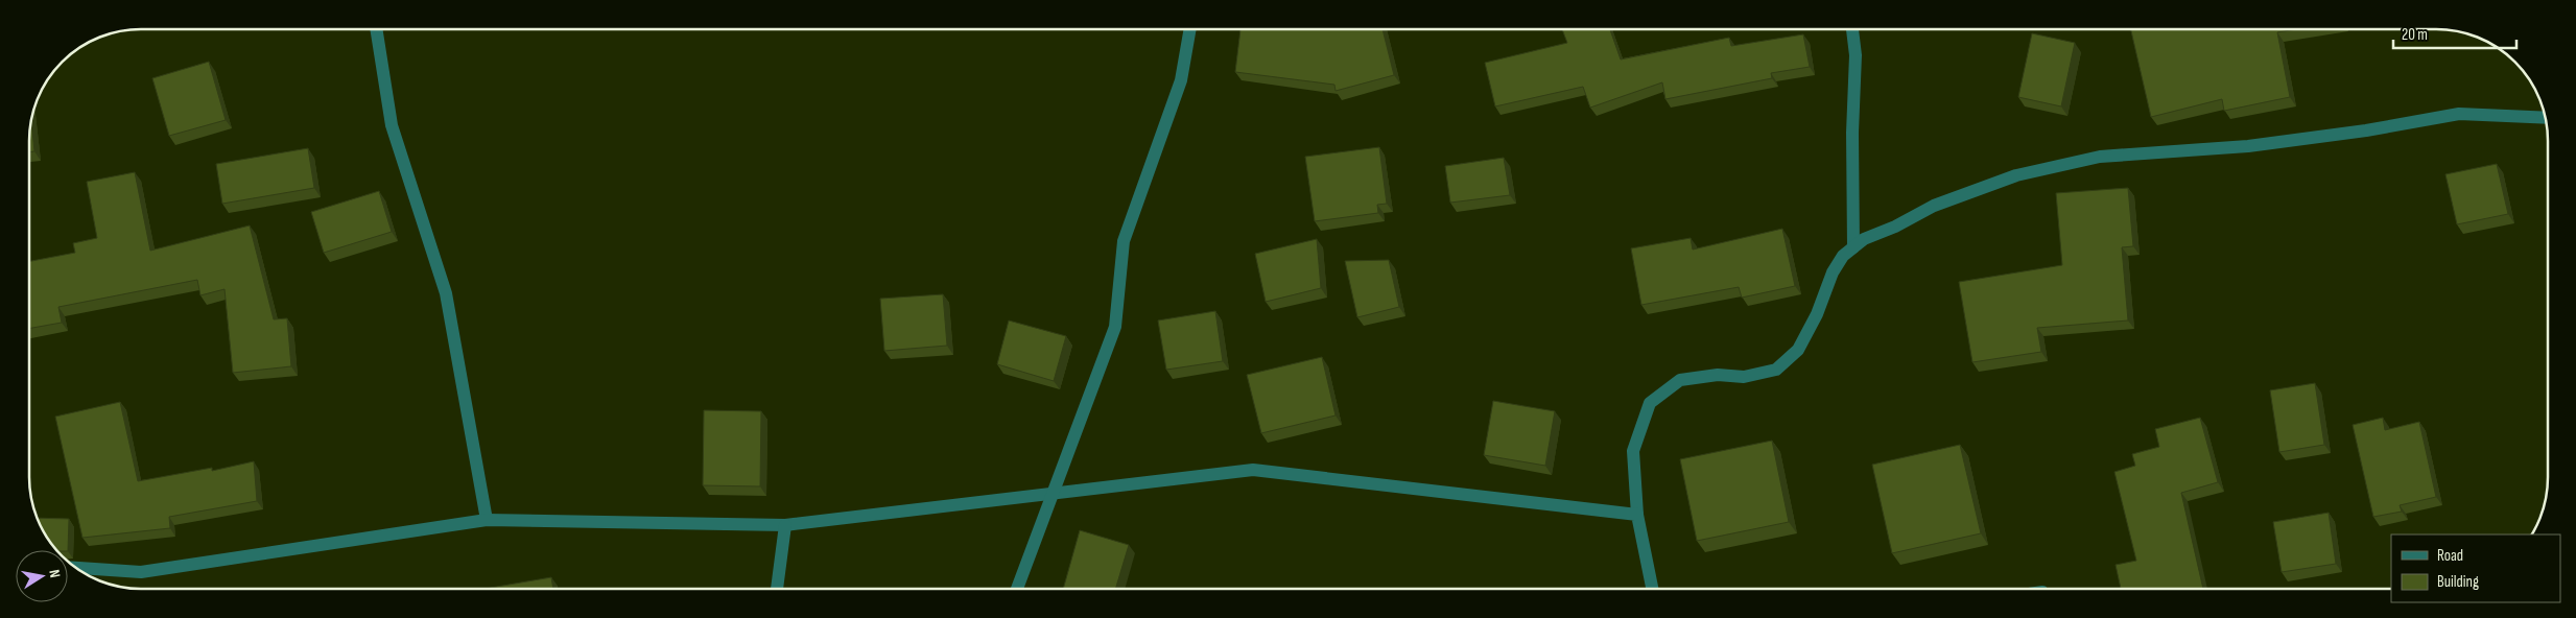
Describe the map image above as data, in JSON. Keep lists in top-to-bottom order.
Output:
{
  "legend": ["Road", "Building"],
  "scale_bar": "20 m",
  "north": "right"
}
